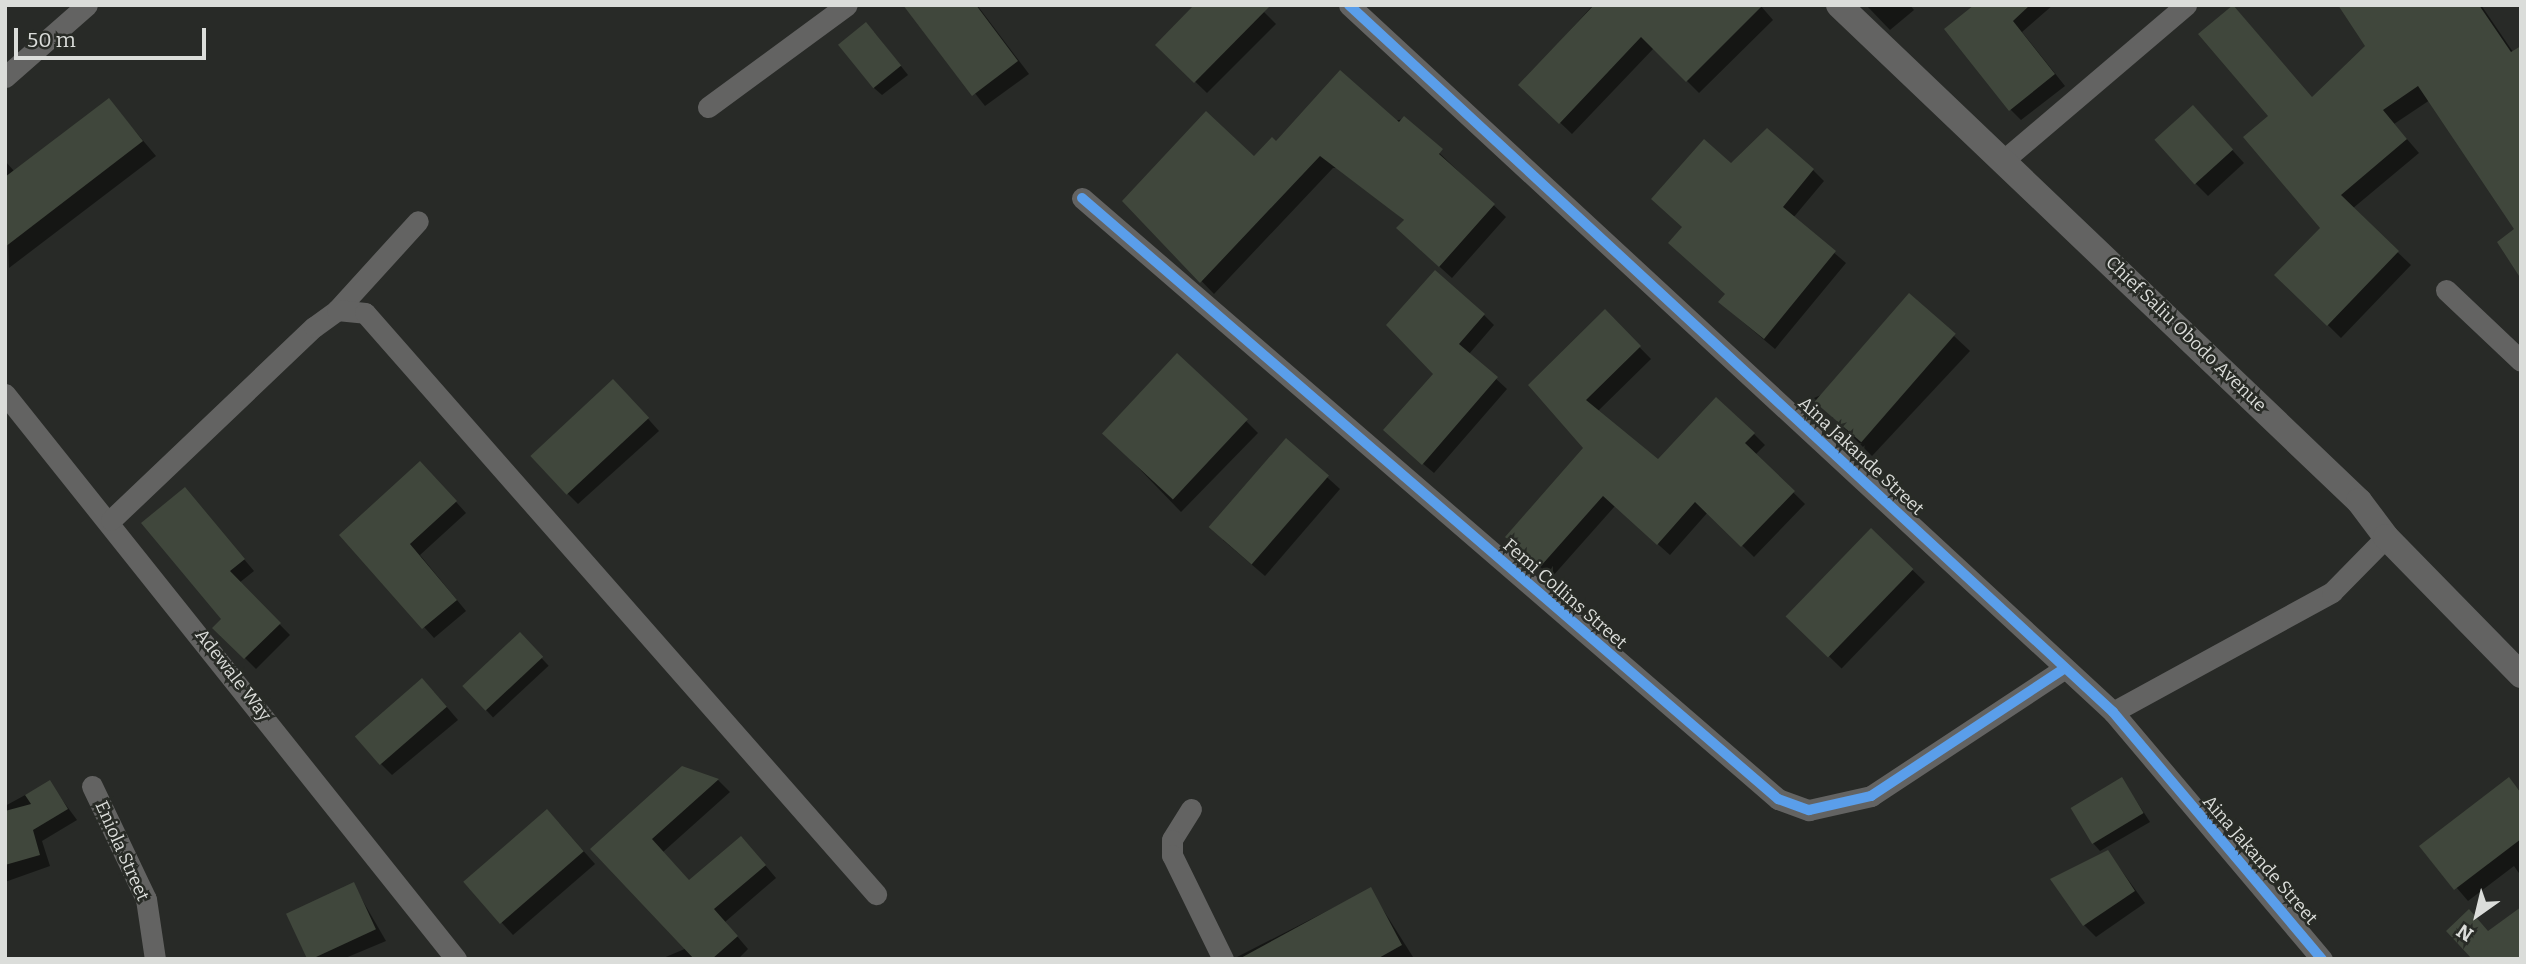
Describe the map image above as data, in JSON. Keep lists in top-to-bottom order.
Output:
{
  "streets": {
    "street": [
      "Chief Saliu Obodo Avenue",
      "Aina Jakande Street",
      "Femi Collins Street",
      "Adewale Way",
      "Eniola Street"
    ]
  },
  "crossings": [
    ["Aina Jakande Street", "Femi Collins Street"]
  ],
  "scale_bar": "50 m",
  "north": "bottom left"
}
